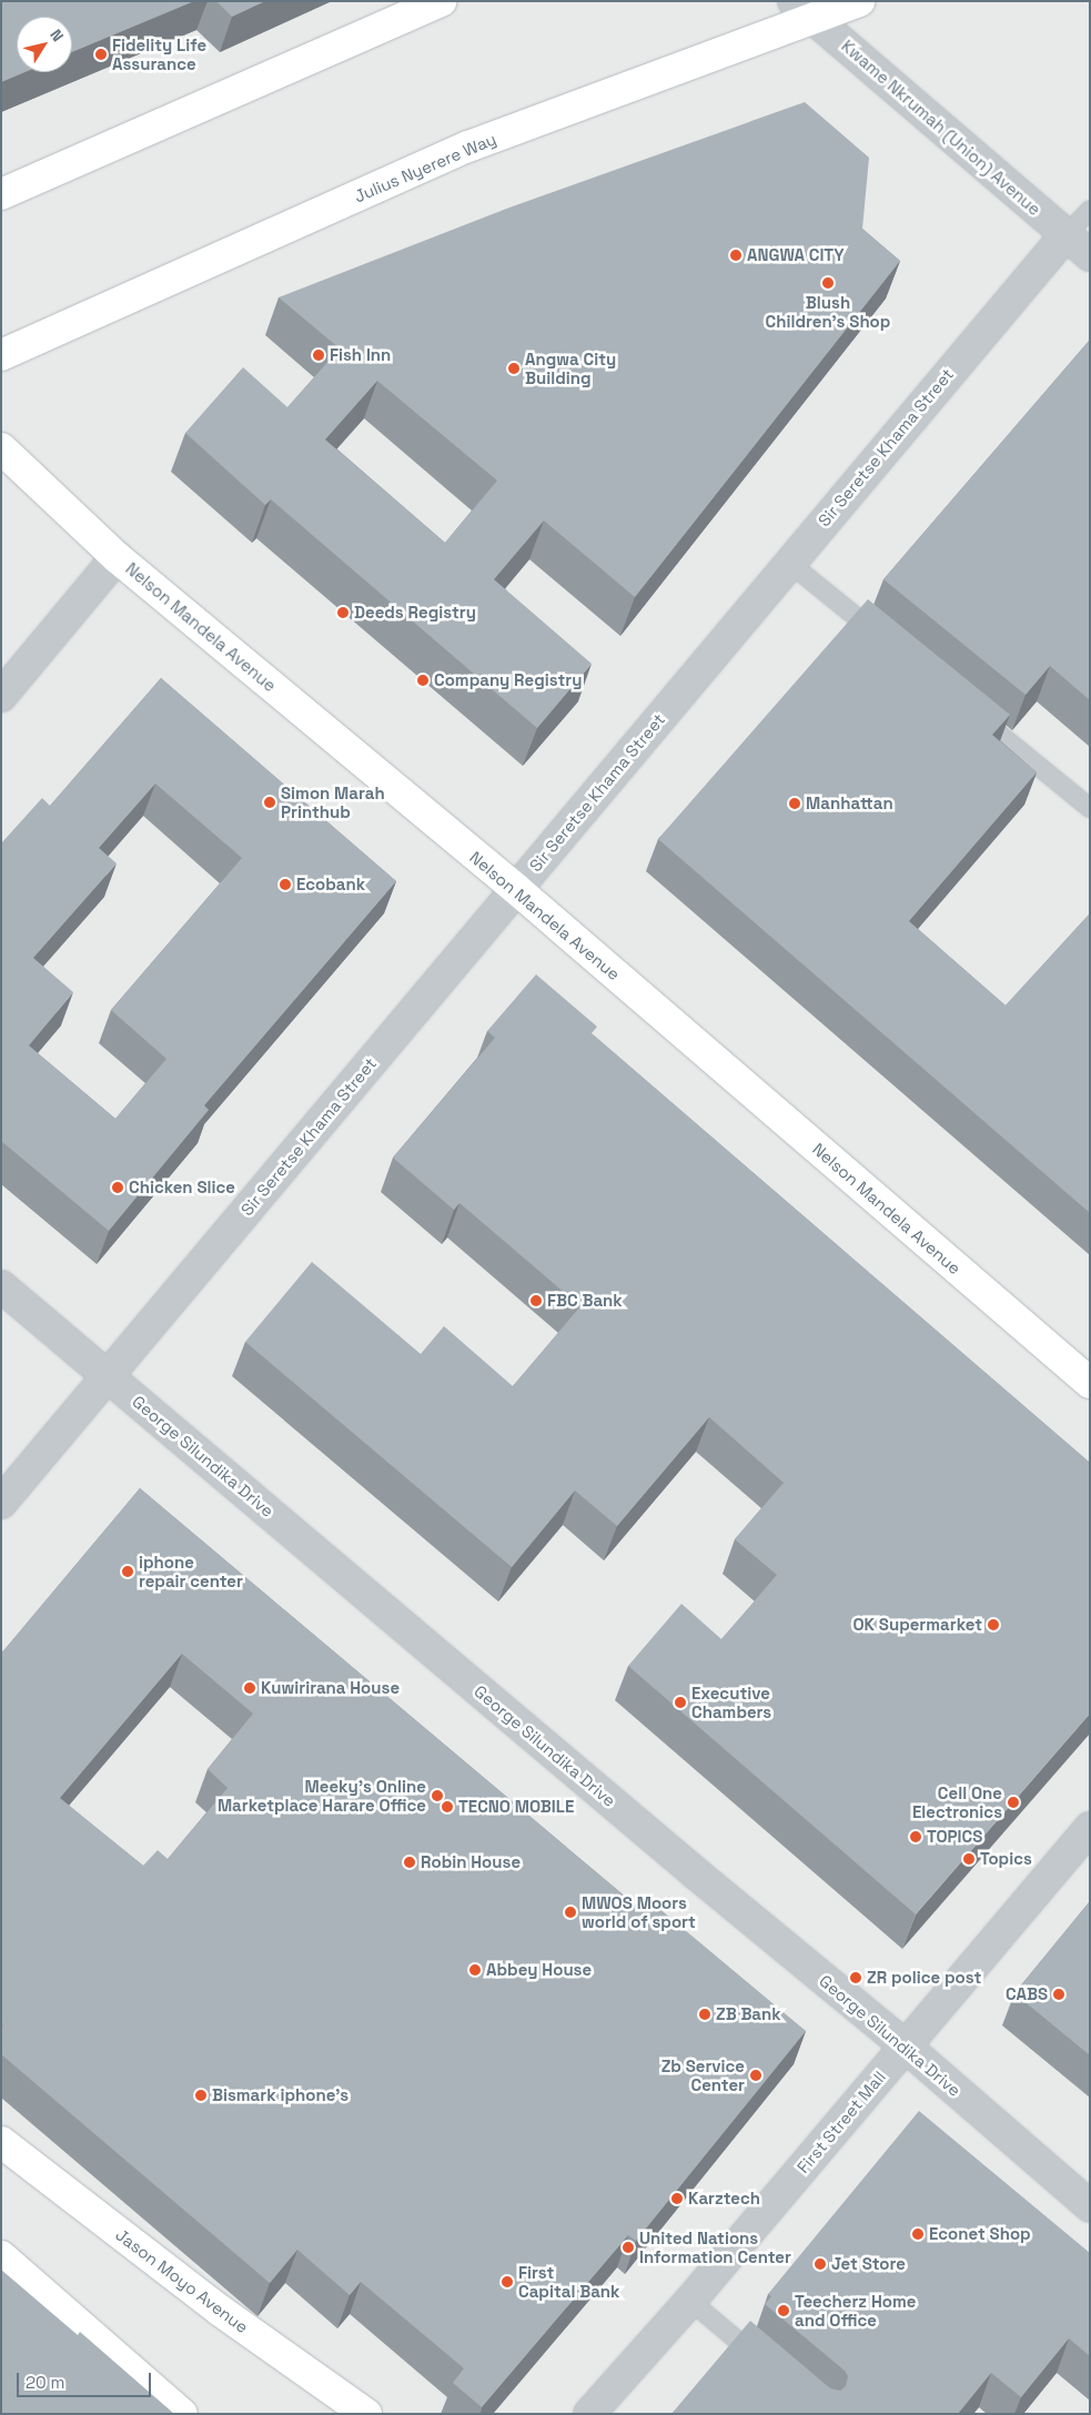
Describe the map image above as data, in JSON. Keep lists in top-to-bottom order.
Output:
{
  "streets": {
    "street": [
      "Kwame Nkrumah (Union) Avenue",
      "Julius Nyerere Way",
      "Sir Seretse Khama Street",
      "Nelson Mandela Avenue",
      "George Silundika Drive",
      "First Street Mall",
      "Jason Moyo Avenue"
    ]
  },
  "crossings": [
    ["Kwame Nkrumah (Union) Avenue", "Julius Nyerere Way"],
    ["Kwame Nkrumah (Union) Avenue", "Sir Seretse Khama Street"],
    ["Sir Seretse Khama Street", "Nelson Mandela Avenue"],
    ["Sir Seretse Khama Street", "George Silundika Drive"],
    ["George Silundika Drive", "First Street Mall"]
  ],
  "places": [
    "Fidelity Life Assurance",
    "ANGWA CITY",
    "Blush Children's Shop",
    "Fish Inn",
    "Angwa City Building",
    "Deeds Registry",
    "Company Registry",
    "Simon Marah Printhub",
    "Manhattan",
    "Ecobank",
    "Chicken Slice",
    "FBC Bank",
    "iphone repair center",
    "OK Supermarket",
    "Kuwirirana House",
    "Executive Chambers",
    "Meeky's Online Marketplace Harare Office",
    "Cell One Electronics",
    "TECNO MOBILE",
    "TOPICS",
    "Topics",
    "Robin House",
    "MWOS Moors world of sport",
    "Abbey House",
    "ZR police post",
    "CABS",
    "ZB Bank",
    "Zb Service Center",
    "Bismark iphone’s",
    "Karztech",
    "Econet Shop",
    "United Nations Information Center",
    "Jet Store",
    "First Capital Bank",
    "Teecherz Home and Office"
  ],
  "scale_bar": "20 m",
  "north": "top right"
}
